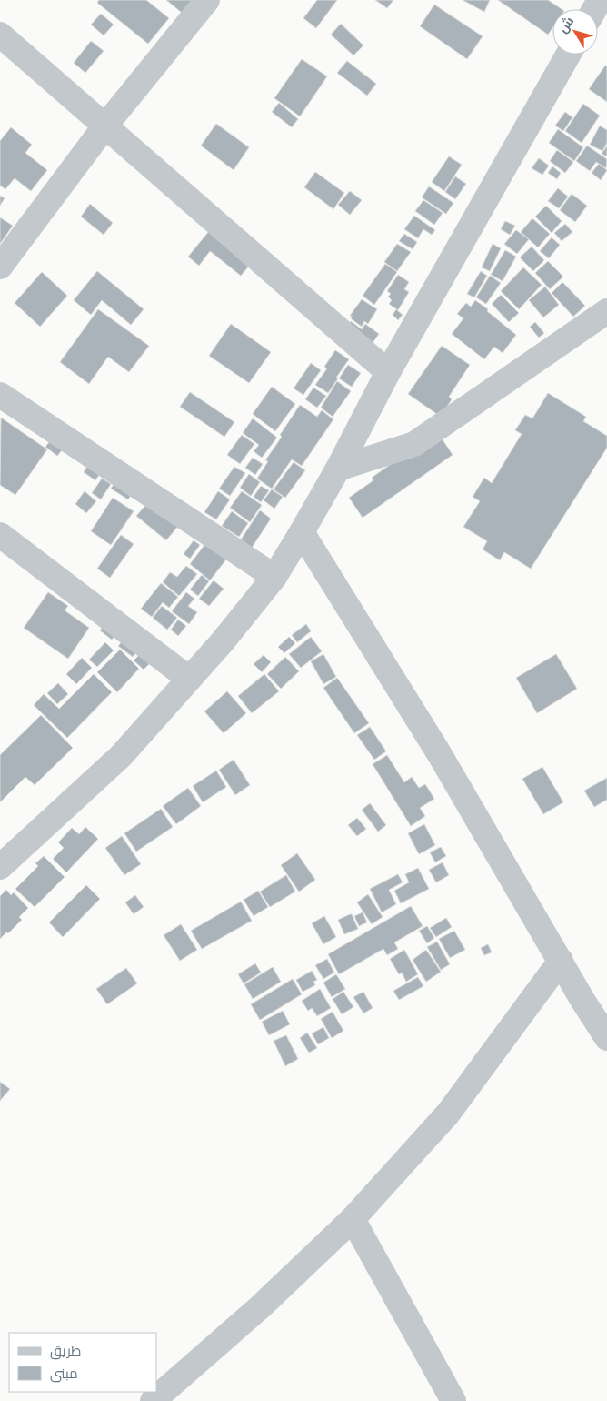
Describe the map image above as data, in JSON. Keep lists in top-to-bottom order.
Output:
{
  "legend": ["طريق", "مبنى"],
  "north": "top left"
}
